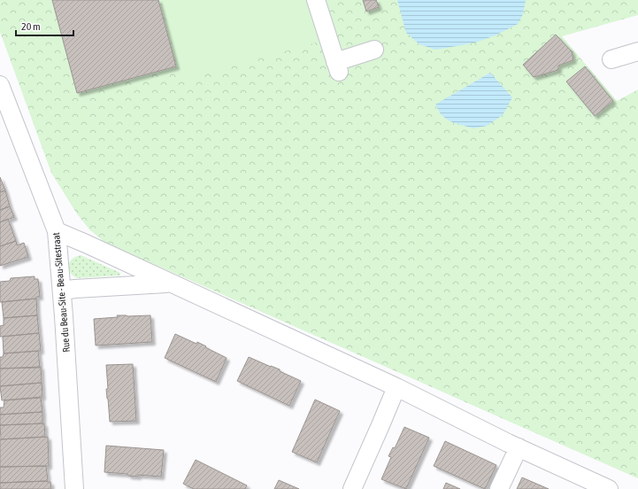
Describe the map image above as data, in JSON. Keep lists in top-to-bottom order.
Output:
{
  "streets": {
    "street": ["Rue du Beau-Site - Beau-Sitestraat"]
  },
  "scale_bar": "20 m"
}
